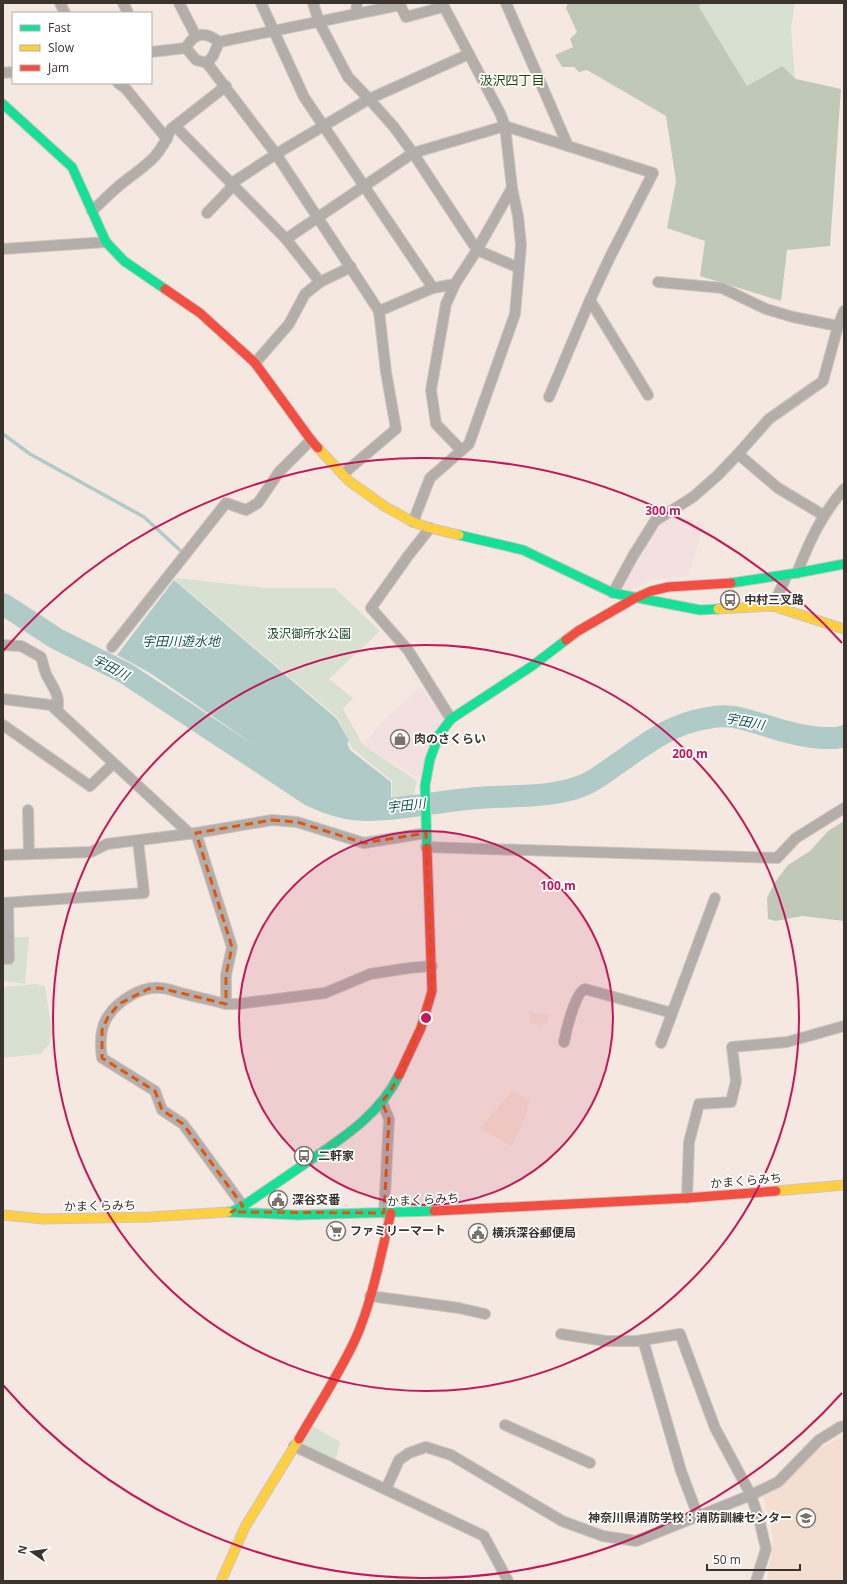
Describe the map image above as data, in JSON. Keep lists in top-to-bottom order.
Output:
{
  "streets": {
    "street": ["かまくらみち"]
  },
  "districts": ["汲沢四丁目"],
  "water": ["宇田川遊水地", "宇田川"],
  "parks": ["汲沢御所水公園"],
  "places": {
    "bus stop": ["中村三叉路", "二軒家"],
    "shop": ["肉のさくらい"],
    "public building": ["深谷交番", "横浜深谷郵便局"],
    "supermarket": ["ファミリーマート"],
    "school or university": ["神奈川県消防学校：消防訓練センター"]
  },
  "legend": ["Fast", "Slow", "Jam"],
  "scale_bar": "50 m",
  "north": "left",
  "rings": ["300 m", "200 m", "100 m"]
}
